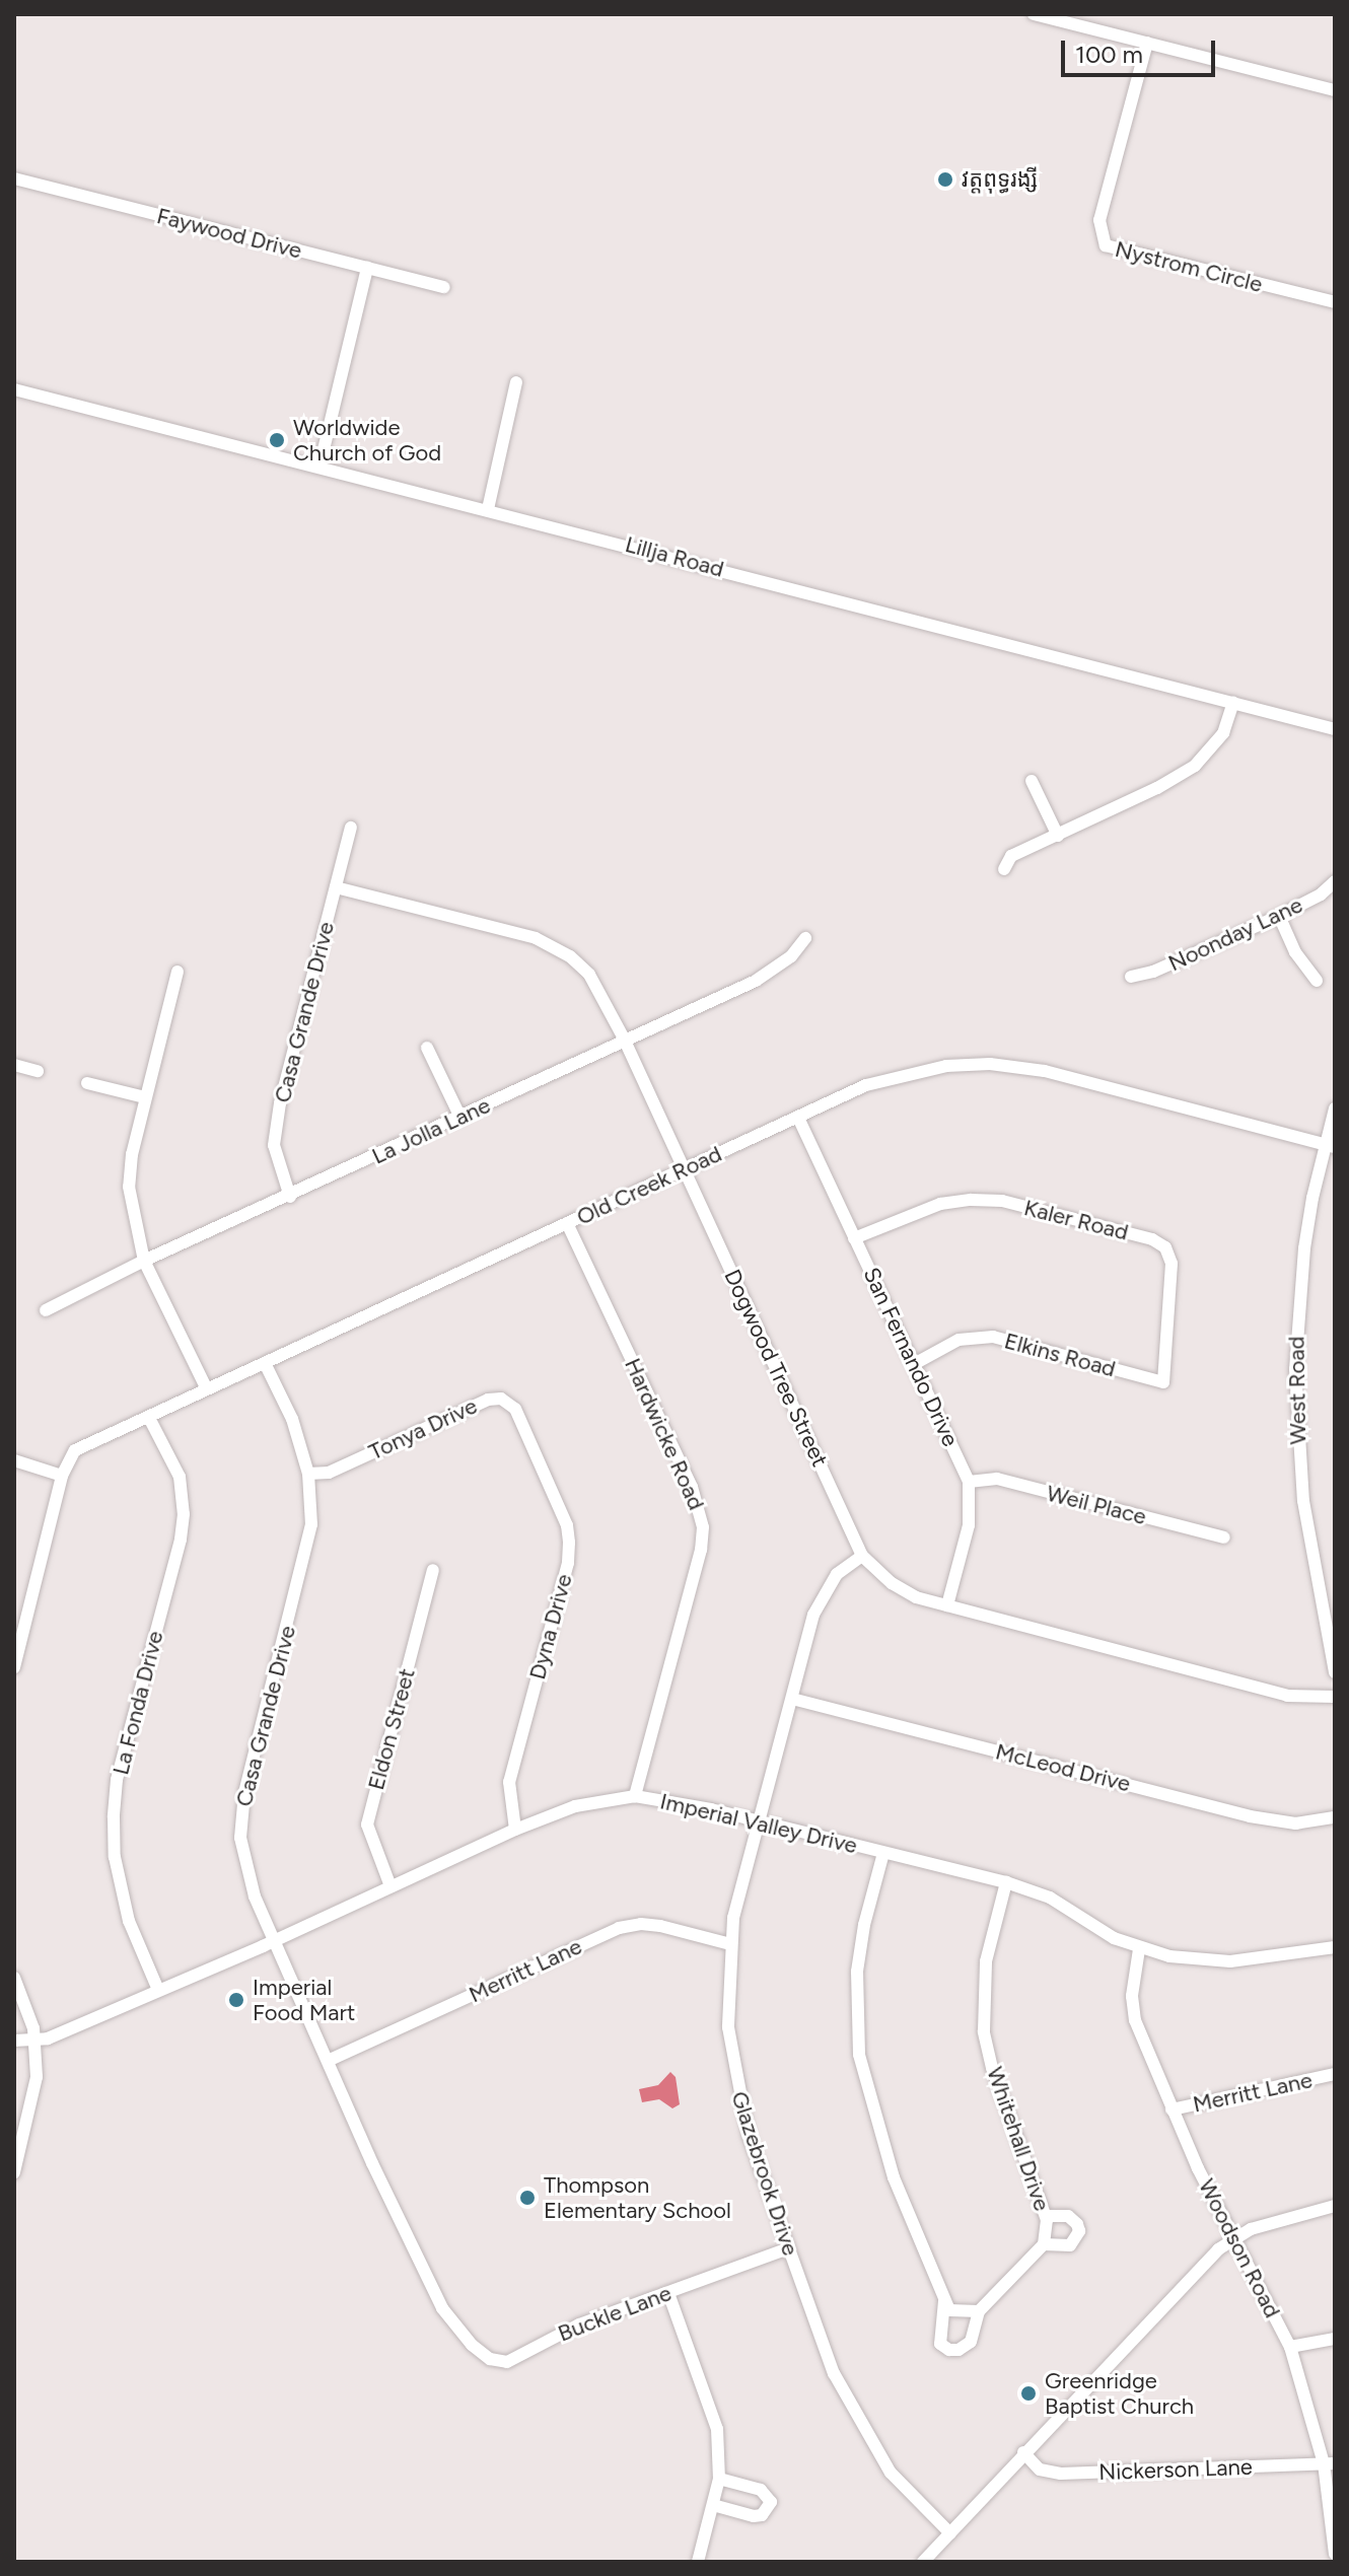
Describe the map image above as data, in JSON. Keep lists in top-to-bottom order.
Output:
{
  "streets": {
    "street": [
      "Faywood Drive",
      "Nystrom Circle",
      "Lillja Road",
      "Noonday Lane",
      "Casa Grande Drive",
      "La Jolla Lane",
      "Old Creek Road",
      "Kaler Road",
      "Elkins Road",
      "San Fernando Drive",
      "Dogwood Tree Street",
      "West Road",
      "Tonya Drive",
      "Hardwicke Road",
      "Weil Place",
      "Dyna Drive",
      "La Fonda Drive",
      "Eldon Street",
      "McLeod Drive",
      "Imperial Valley Drive",
      "Merritt Lane",
      "Whitehall Drive",
      "Glazebrook Drive",
      "Woodson Road",
      "Buckle Lane",
      "Nickerson Lane"
    ]
  },
  "crossings": [
    ["Casa Grande Drive", "La Jolla Lane"],
    ["Casa Grande Drive", "Old Creek Road"],
    ["Casa Grande Drive", "Dogwood Tree Street"],
    ["Casa Grande Drive", "Tonya Drive"],
    ["Casa Grande Drive", "Imperial Valley Drive"],
    ["Casa Grande Drive", "Merritt Lane"],
    ["Casa Grande Drive", "Buckle Lane"],
    ["La Jolla Lane", "Dogwood Tree Street"],
    ["Old Creek Road", "San Fernando Drive"],
    ["Old Creek Road", "Dogwood Tree Street"],
    ["Old Creek Road", "West Road"],
    ["Old Creek Road", "Hardwicke Road"],
    ["Old Creek Road", "La Fonda Drive"],
    ["Kaler Road", "Elkins Road"],
    ["Kaler Road", "San Fernando Drive"],
    ["Elkins Road", "San Fernando Drive"],
    ["San Fernando Drive", "Dogwood Tree Street"],
    ["San Fernando Drive", "Weil Place"],
    ["Dogwood Tree Street", "Glazebrook Drive"],
    ["Tonya Drive", "Dyna Drive"],
    ["Hardwicke Road", "Imperial Valley Drive"],
    ["Dyna Drive", "Imperial Valley Drive"],
    ["La Fonda Drive", "Imperial Valley Drive"],
    ["Eldon Street", "Imperial Valley Drive"],
    ["McLeod Drive", "Glazebrook Drive"],
    ["Imperial Valley Drive", "Whitehall Drive"],
    ["Imperial Valley Drive", "Glazebrook Drive"],
    ["Imperial Valley Drive", "Woodson Road"],
    ["Merritt Lane", "Glazebrook Drive"],
    ["Merritt Lane", "Woodson Road"],
    ["Glazebrook Drive", "Buckle Lane"],
    ["Woodson Road", "Nickerson Lane"]
  ],
  "places": [
    "វត្តពុទ្ធរង្សី",
    "Worldwide Church of God",
    "Imperial Food Mart",
    "Thompson Elementary School",
    "Greenridge Baptist Church"
  ],
  "scale_bar": "100 m"
}
